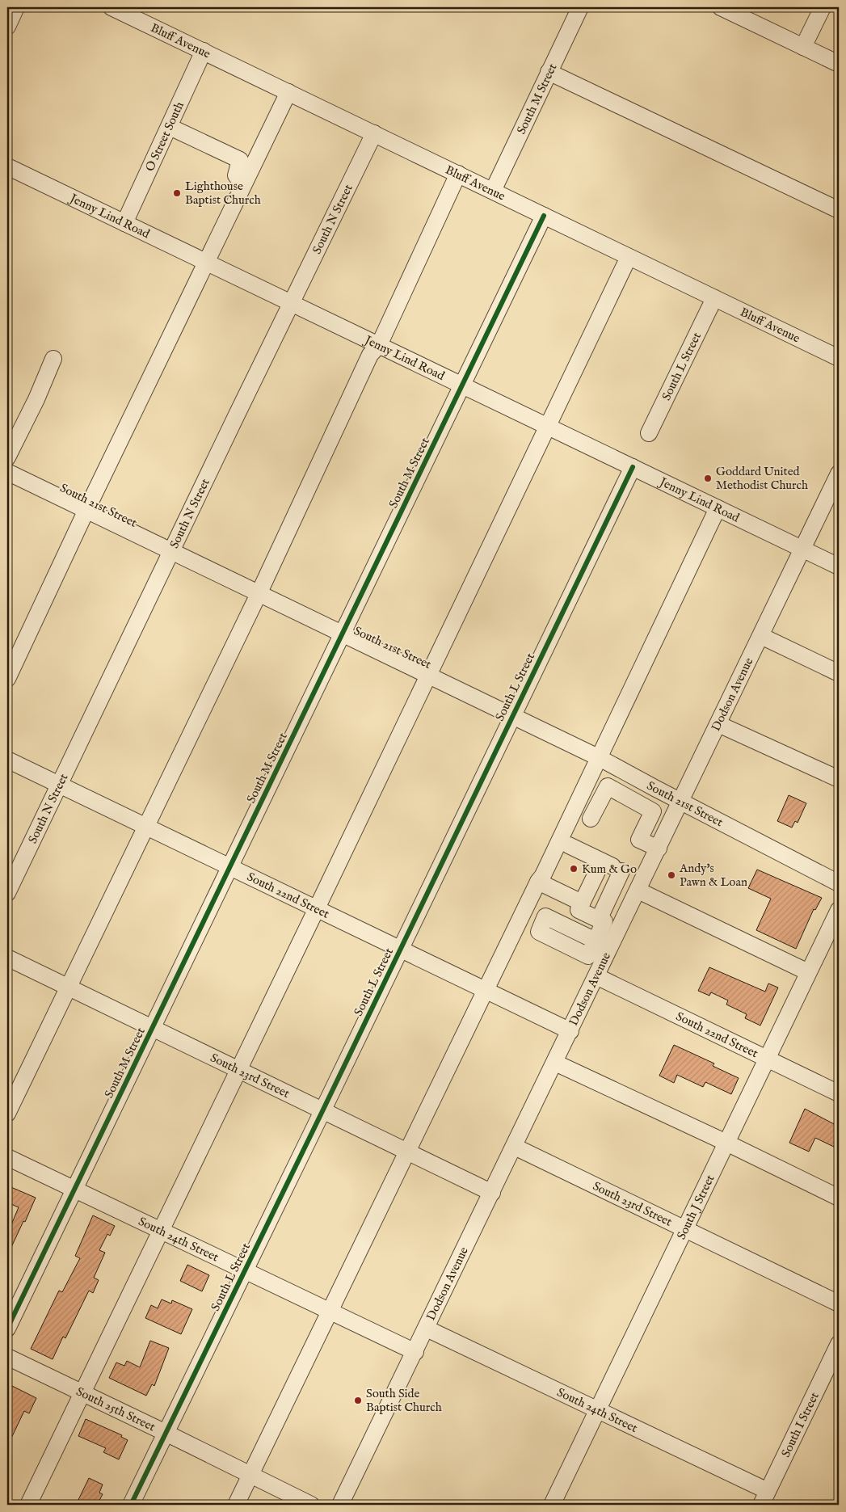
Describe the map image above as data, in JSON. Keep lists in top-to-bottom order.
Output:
{
  "streets": {
    "street": [
      "Bluff Avenue",
      "South M Street",
      "O Street South",
      "Jenny Lind Road",
      "South N Street",
      "South L Street",
      "South 21st Street",
      "Dodson Avenue",
      "South 22nd Street",
      "South 23rd Street",
      "South J Street",
      "South 24th Street",
      "South 25th Street",
      "South I Street"
    ]
  },
  "crossings": [
    ["Bluff Avenue", "South M Street"],
    ["Bluff Avenue", "O Street South"],
    ["Bluff Avenue", "South N Street"],
    ["Bluff Avenue", "South L Street"],
    ["South M Street", "Jenny Lind Road"],
    ["South M Street", "South 21st Street"],
    ["South M Street", "South 22nd Street"],
    ["South M Street", "South 23rd Street"],
    ["South M Street", "South 24th Street"],
    ["O Street South", "Jenny Lind Road"],
    ["Jenny Lind Road", "South N Street"],
    ["Jenny Lind Road", "South L Street"],
    ["Jenny Lind Road", "Dodson Avenue"],
    ["South N Street", "South 21st Street"],
    ["South N Street", "South 22nd Street"],
    ["South L Street", "South 21st Street"],
    ["South L Street", "South 22nd Street"],
    ["South L Street", "South 23rd Street"],
    ["South L Street", "South 24th Street"],
    ["South L Street", "South 25th Street"],
    ["South 21st Street", "Dodson Avenue"],
    ["Dodson Avenue", "South 22nd Street"],
    ["Dodson Avenue", "South 23rd Street"],
    ["Dodson Avenue", "South 24th Street"],
    ["South 22nd Street", "South J Street"],
    ["South 23rd Street", "South J Street"],
    ["South J Street", "South 24th Street"],
    ["South 24th Street", "South I Street"]
  ],
  "places": [
    "Lighthouse Baptist Church",
    "Goddard United Methodist Church",
    "Kum & Go",
    "Andy's Pawn & Loan",
    "South Side Baptist Church"
  ]
}
